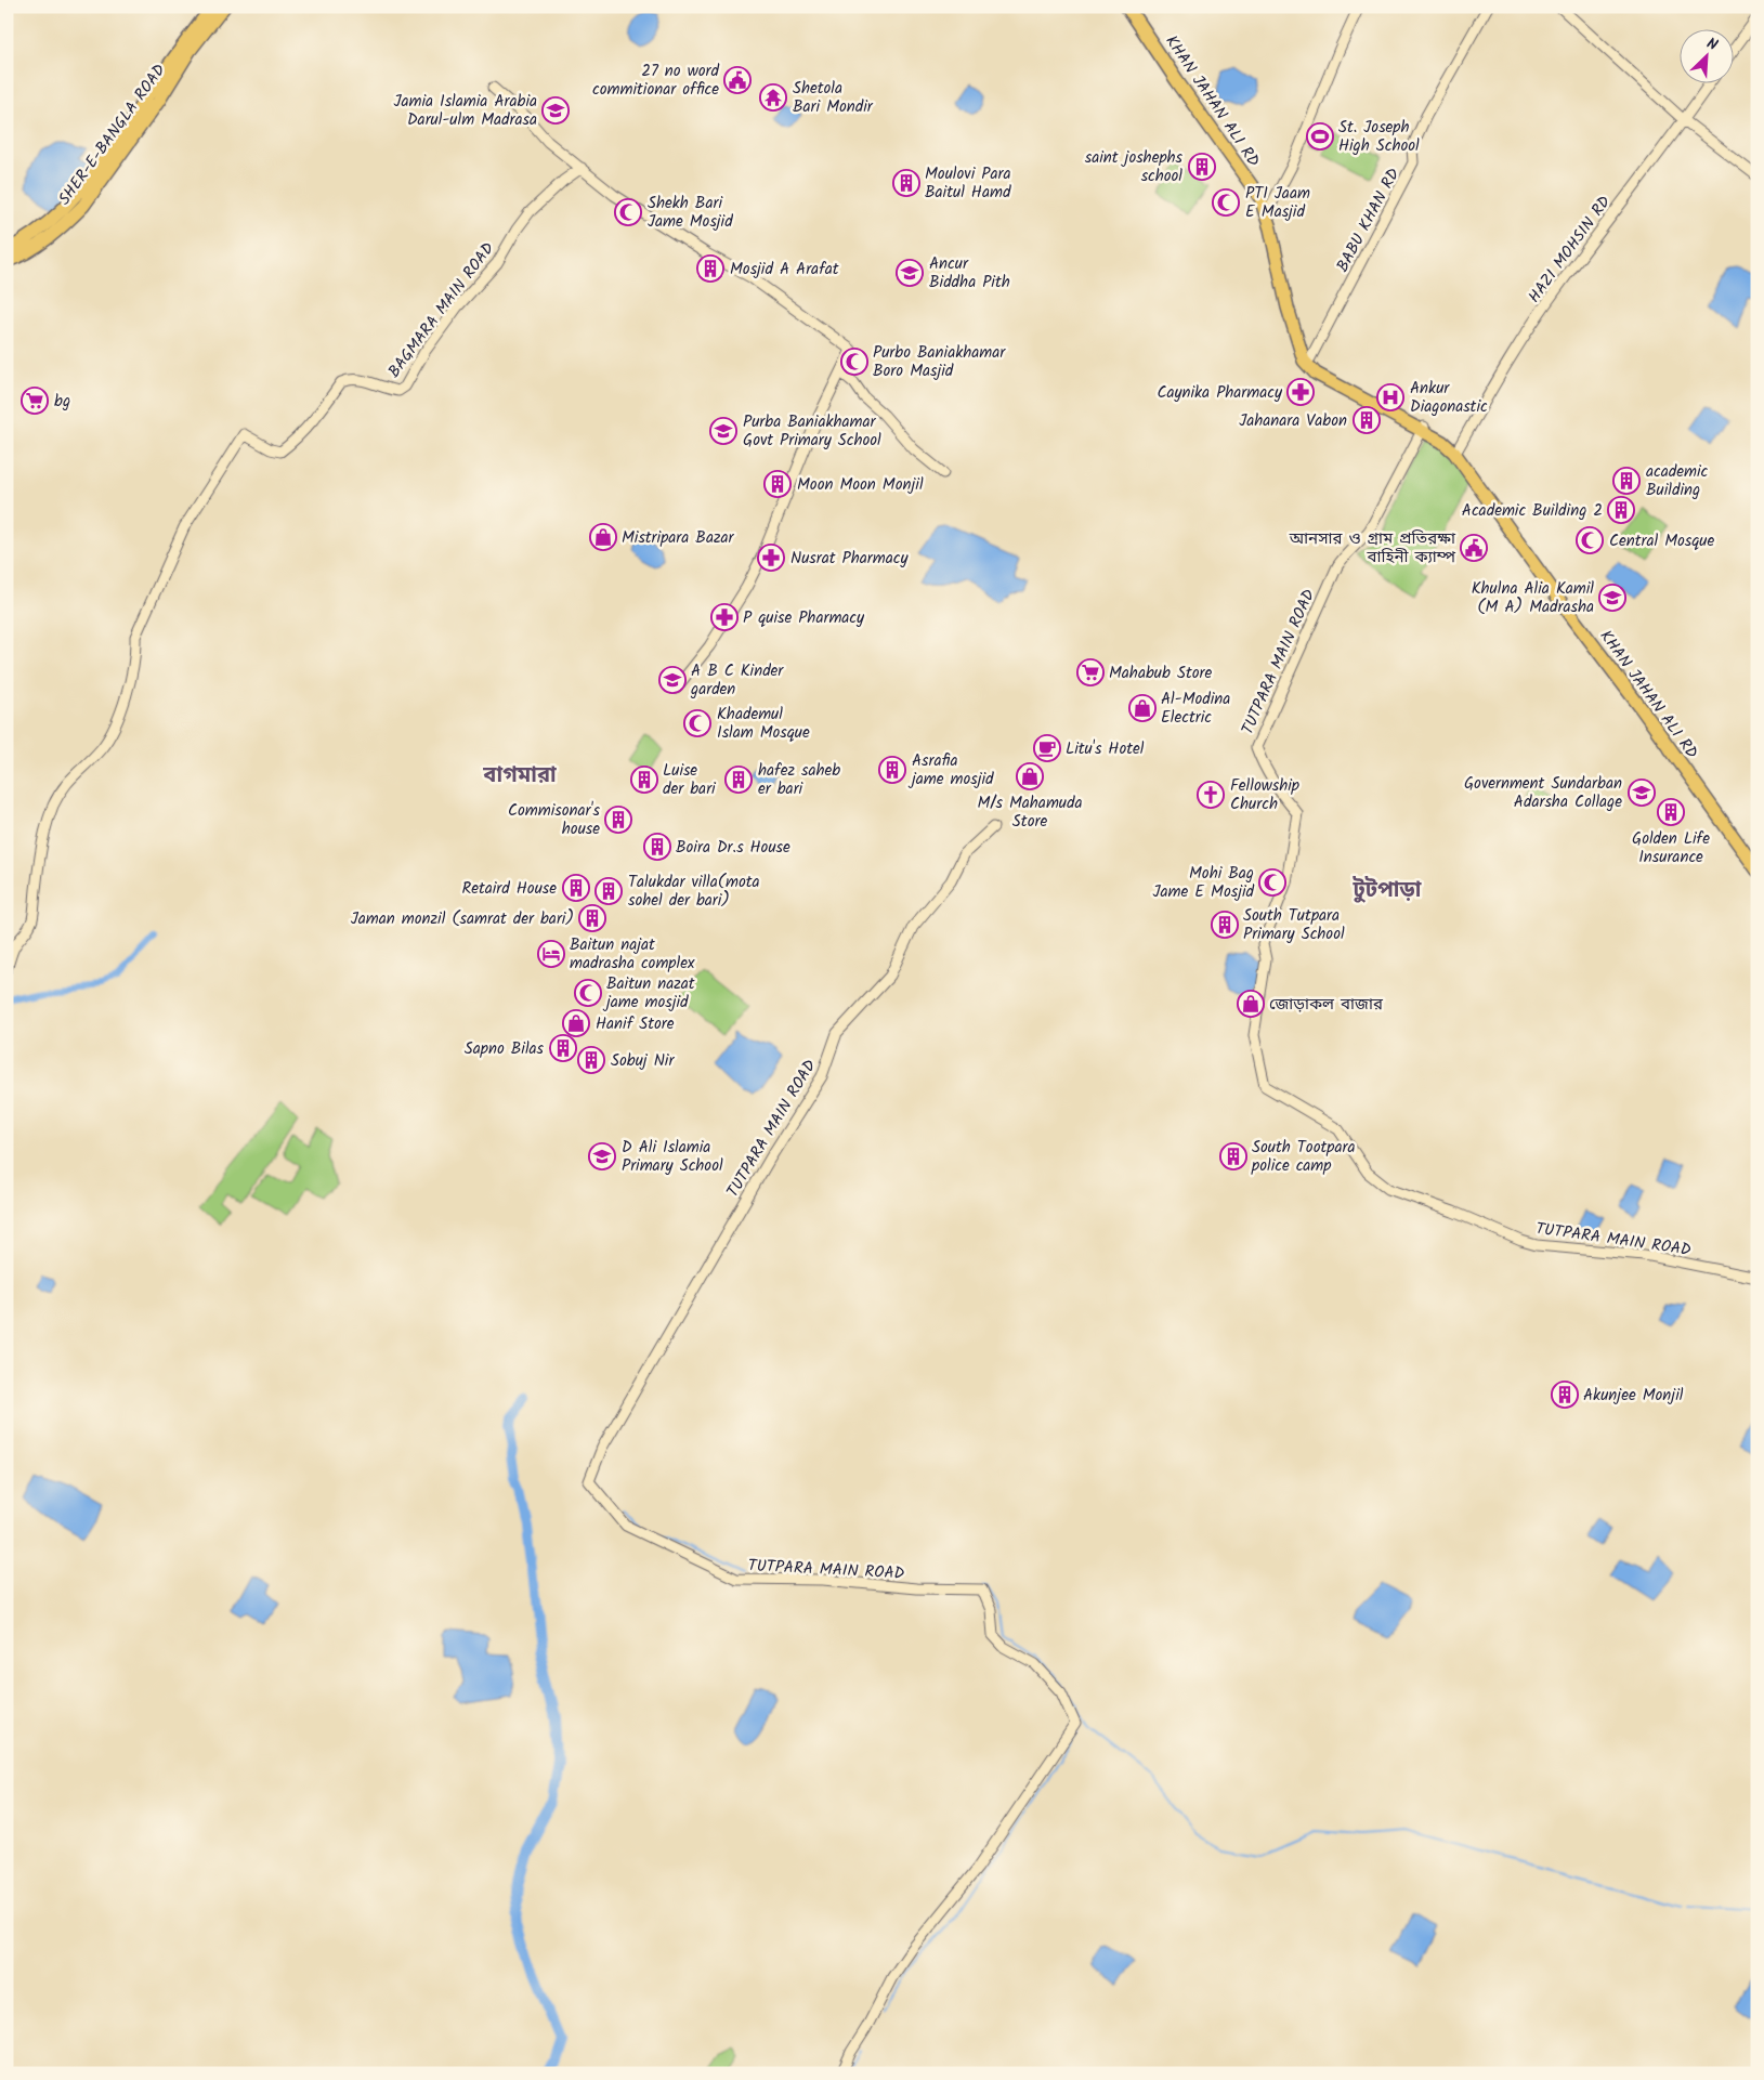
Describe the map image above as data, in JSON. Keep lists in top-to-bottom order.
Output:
{
  "streets": {
    "highway": ["KHAN JAHAN ALI RD", "SHER-E-BANGLA ROAD"],
    "street": [
      "BABU KHAN RD",
      "HAZI MOHSIN RD",
      "BAGMARA MAIN ROAD",
      "TUTPARA MAIN ROAD"
    ]
  },
  "crossings": [
    ["KHAN JAHAN ALI RD", "BABU KHAN RD"],
    ["KHAN JAHAN ALI RD", "HAZI MOHSIN RD"],
    ["KHAN JAHAN ALI RD", "TUTPARA MAIN ROAD"]
  ],
  "districts": ["বাগমারা", "টুটপাড়া"],
  "places": {
    "public building": ["27 no word commitionar office", "আনসার ও গ্রাম প্রতিরক্ষা বাহিনী ক্যাম্প"],
    "temple": ["Shetola Bari Mondir"],
    "school or university": [
      "Jamia Islamia Arabia Darul-ulm Madrasa",
      "Ancur Biddha Pith",
      "Purba Baniakhamar Govt Primary School",
      "Khulna Alia Kamil (M A) Madrasha",
      "A B C Kinder garden",
      "Government Sundarban Adarsha Collage",
      "D Ali Islamia Primary School"
    ],
    "sports": ["St. Joseph High School"],
    "building": [
      "saint joshephs school",
      "Moulovi Para Baitul Hamd",
      "Mosjid A Arafat",
      "Jahanara Vabon",
      "academic Building",
      "Moon Moon Monjil",
      "Academic Building 2",
      "Asrafia jame mosjid",
      "Luise der bari",
      "hafez saheb er bari",
      "Golden Life Insurance",
      "Commisonar's house",
      "Boira Dr.s House",
      "Retaird House",
      "Talukdar villa(mota sohel der bari)",
      "Jaman monzil (samrat der bari)",
      "South Tutpara Primary School",
      "Sapno Bilas",
      "Sobuj Nir",
      "South Tootpara police camp",
      "Akunjee Monjil"
    ],
    "mosque": [
      "PTI Jaam E Masjid",
      "Shekh Bari Jame Mosjid",
      "Purbo Baniakhamar Boro Masjid",
      "Central Mosque",
      "Khademul Islam Mosque",
      "Mohi Bag Jame E Mosjid",
      "Baitun nazat jame mosjid"
    ],
    "pharmacy": ["Caynika Pharmacy", "Nusrat Pharmacy", "P quise Pharmacy"],
    "hospital": ["Ankur Diagonastic"],
    "supermarket": ["bg", "Mahabub Store"],
    "shop": [
      "Mistripara Bazar",
      "Al-Modina Electric",
      "M/s Mahamuda Store",
      "জোড়াকল বাজার",
      "Hanif Store"
    ],
    "cafe": ["Litu's Hotel"],
    "church": ["Fellowship Church"],
    "hotel": ["Baitun najat madrasha complex"]
  },
  "north": "top right"
}
